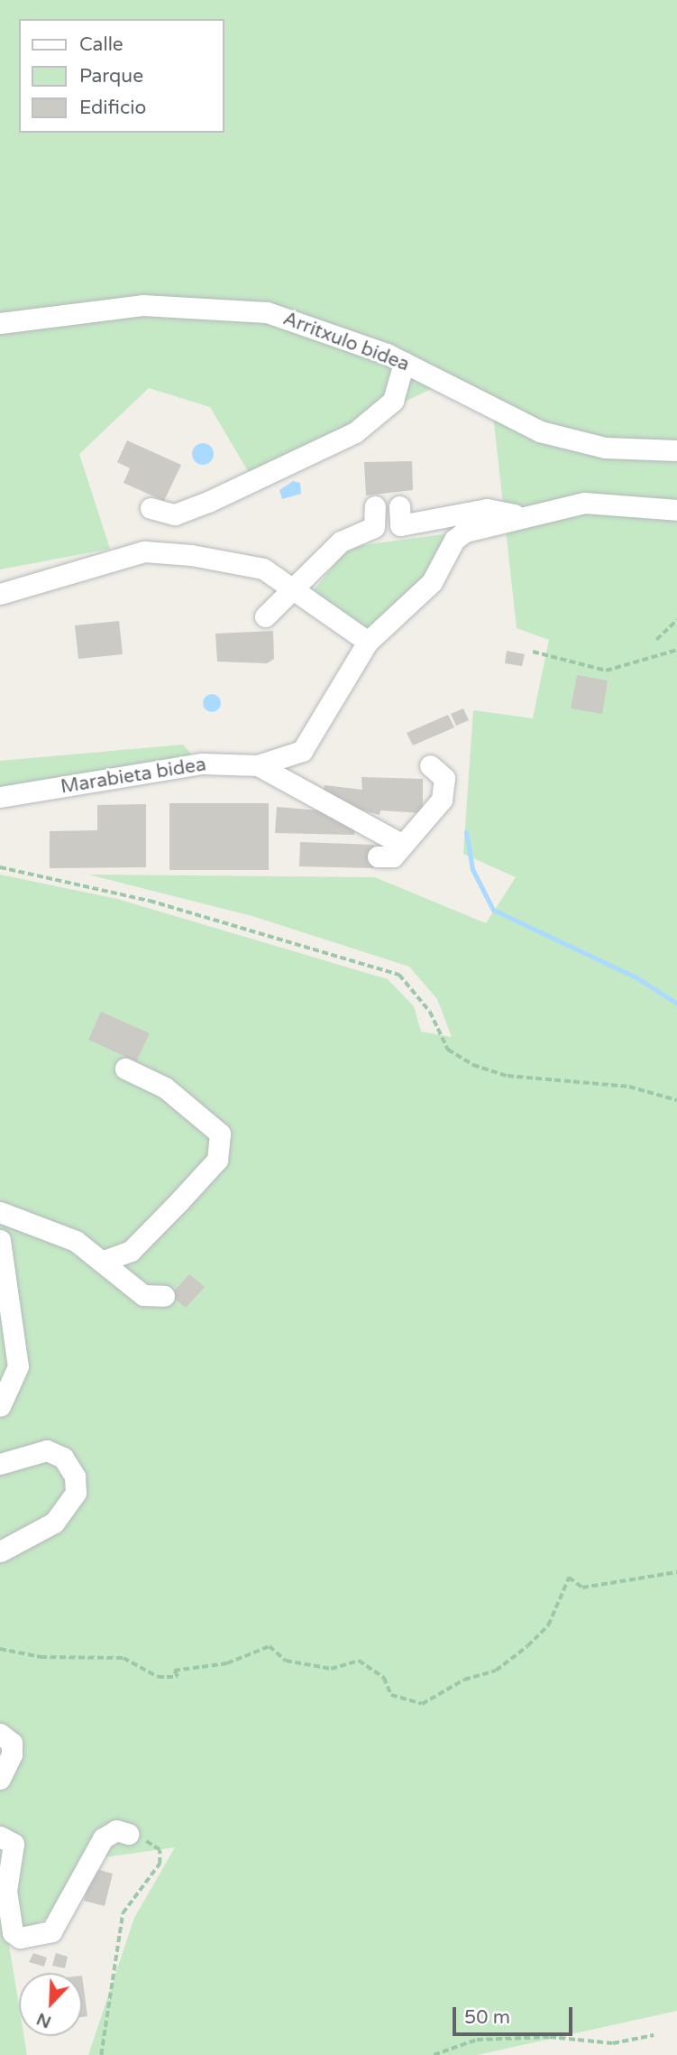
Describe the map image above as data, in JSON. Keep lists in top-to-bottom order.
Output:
{
  "streets": {
    "street": ["Arritxulo bidea", "Marabieta bidea"]
  },
  "legend": ["Calle", "Parque", "Edificio"],
  "scale_bar": "50 m",
  "north": "bottom left"
}
